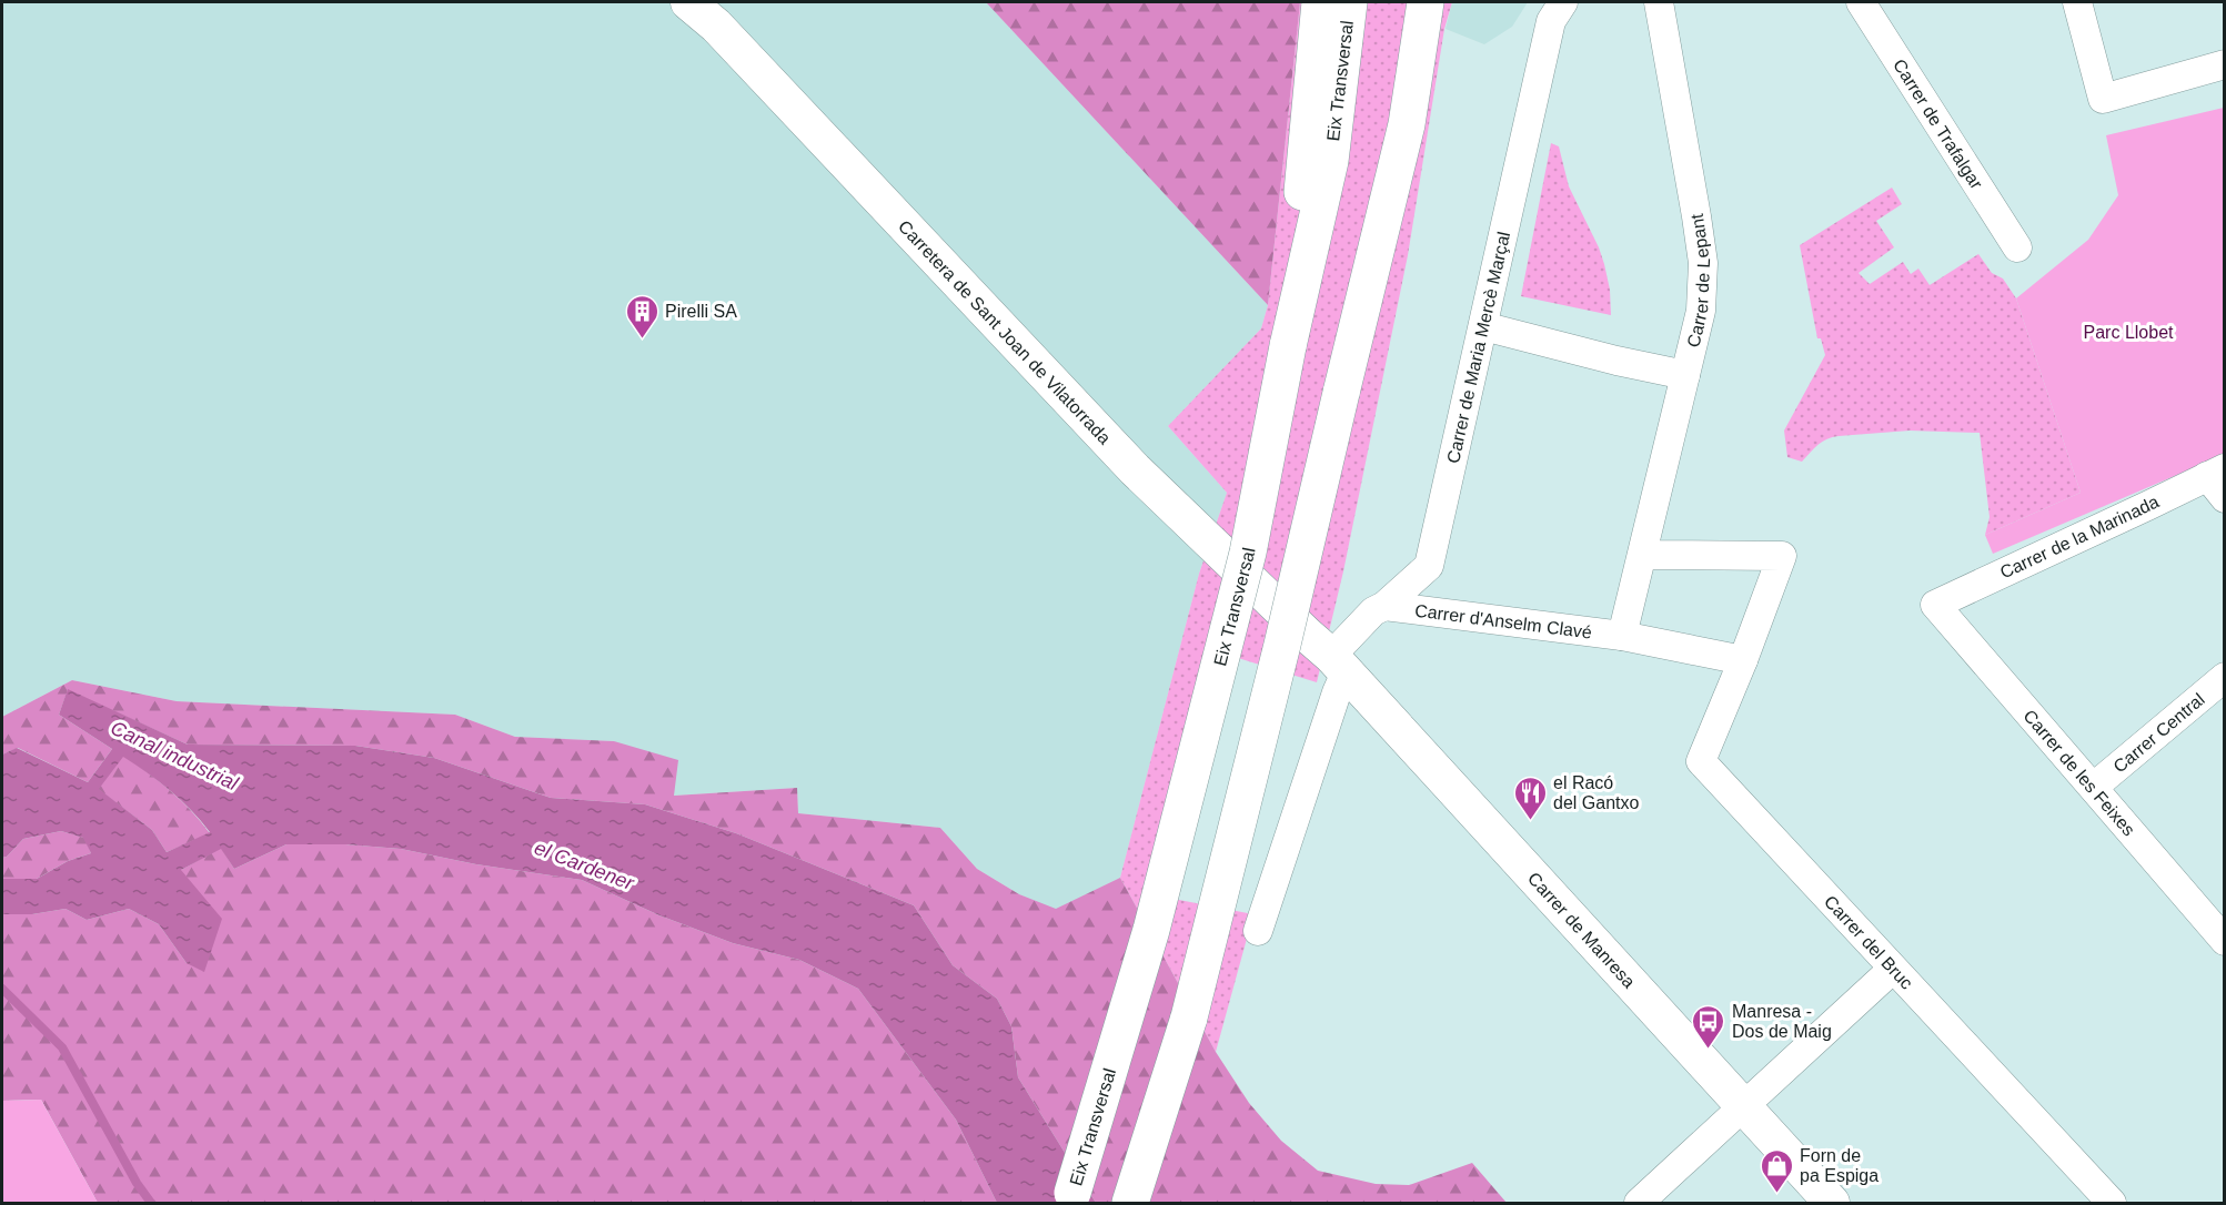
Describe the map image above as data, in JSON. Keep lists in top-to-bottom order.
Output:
{
  "streets": {
    "highway": ["Eix Transversal"],
    "street": [
      "Carrer de Trafalgar",
      "Carrer de Lepant",
      "Carretera de Sant Joan de Vilatorrada",
      "Carrer de Maria Mercè Marçal",
      "Carrer de la Marinada",
      "Carrer d'Anselm Clavé",
      "Carrer Central",
      "Carrer de les Feixes",
      "Carrer de Manresa",
      "Carrer del Bruc"
    ]
  },
  "crossings": [
    ["Carrer de Lepant", "Carrer d'Anselm Clavé"],
    ["Carretera de Sant Joan de Vilatorrada", "Carrer de Maria Mercè Marçal"],
    ["Carretera de Sant Joan de Vilatorrada", "Carrer de Manresa"],
    ["Carrer de Maria Mercè Marçal", "Carrer d'Anselm Clavé"],
    ["Carrer de Maria Mercè Marçal", "Carrer de Manresa"],
    ["Carrer de la Marinada", "Carrer de les Feixes"],
    ["Carrer d'Anselm Clavé", "Carrer del Bruc"],
    ["Carrer Central", "Carrer de les Feixes"]
  ],
  "water": ["Canal industrial", "el Cardener"],
  "parks": ["Parc Llobet"],
  "places": {
    "building": ["Pirelli SA"],
    "restaurant": ["el Racó del Gantxo"],
    "bus stop": ["Manresa - Dos de Maig"],
    "shop": ["Forn de pa Espiga"]
  }
}
